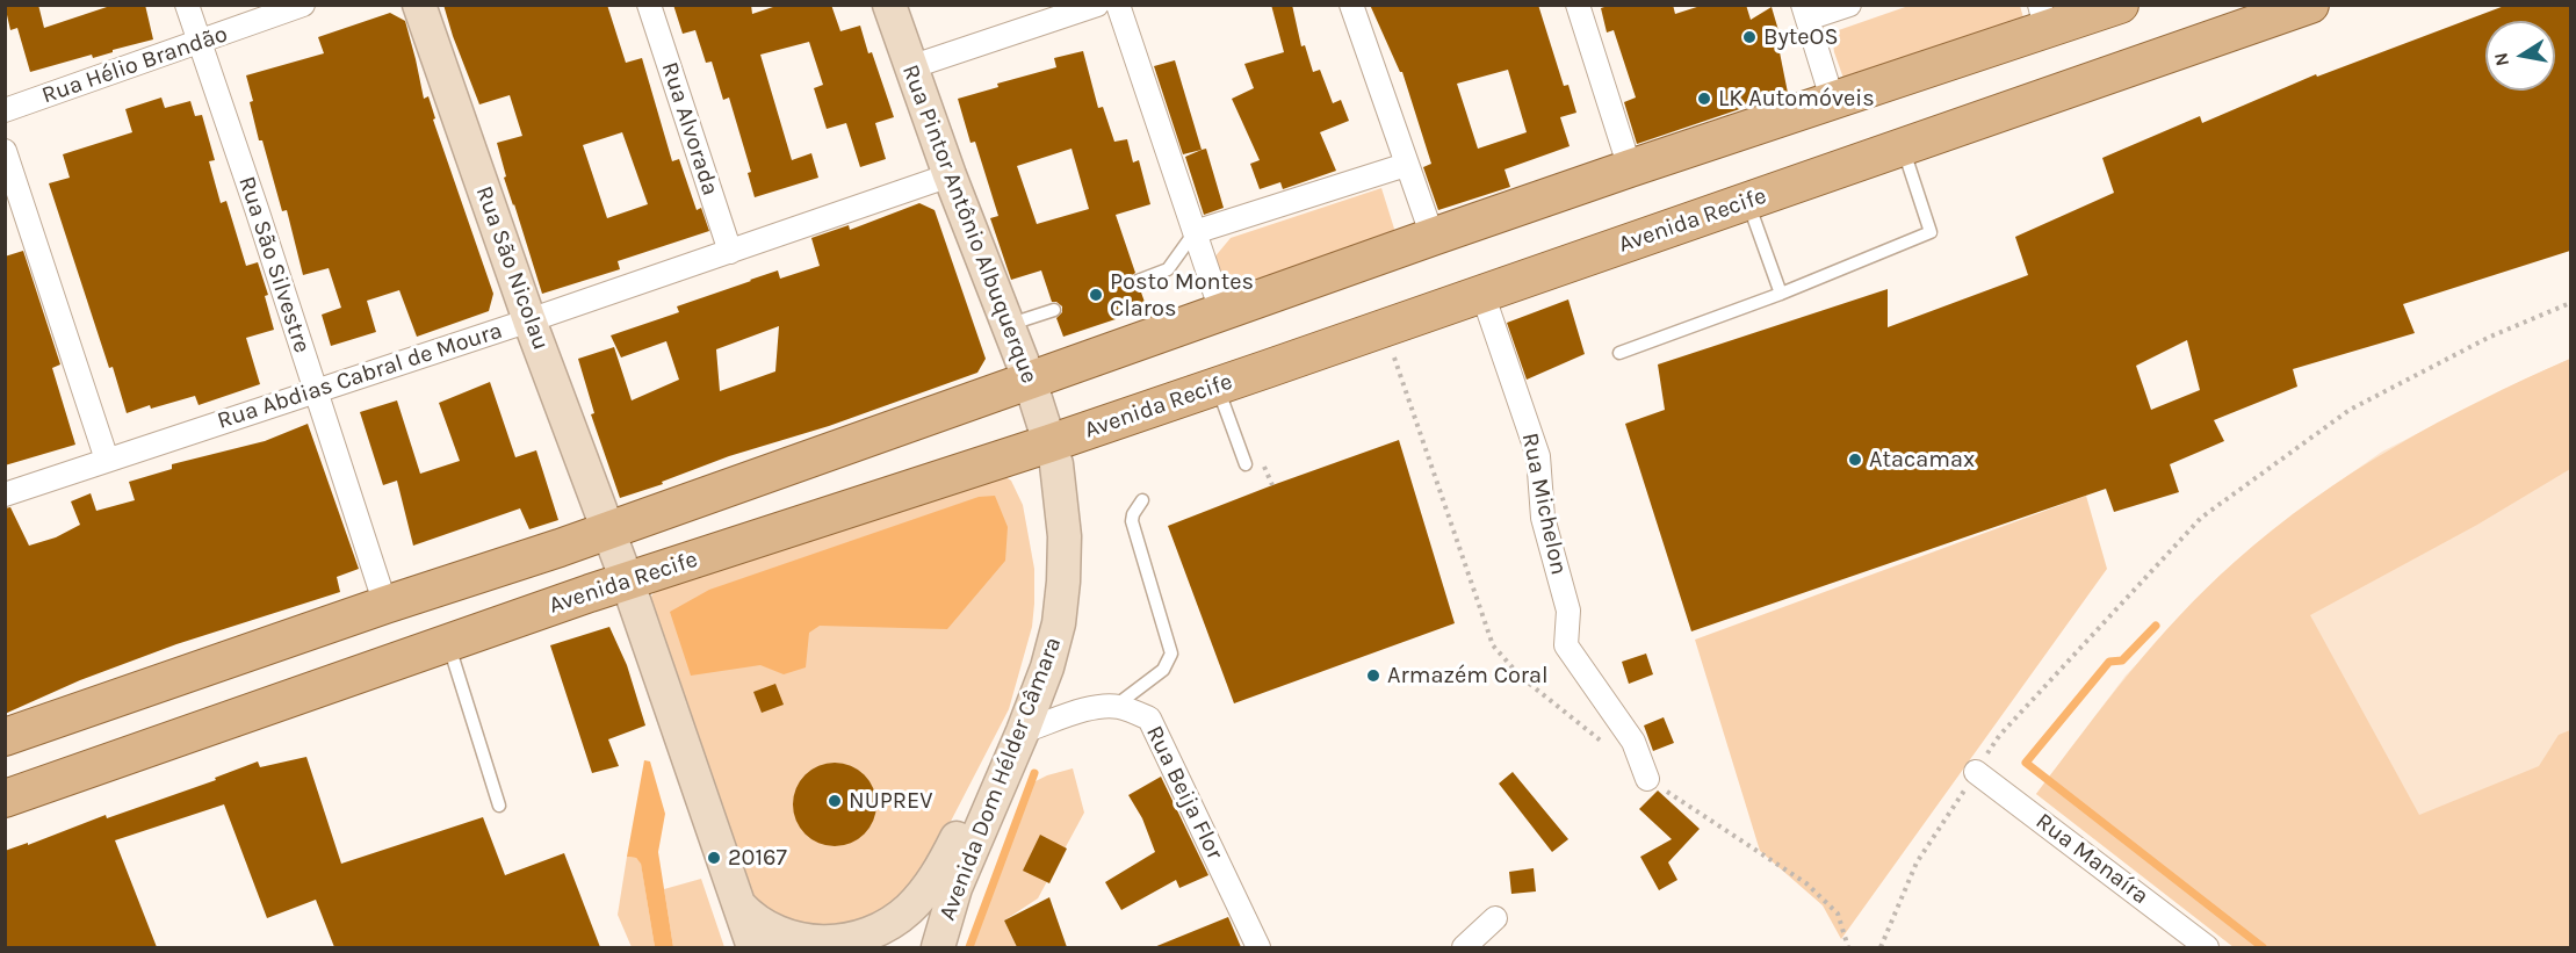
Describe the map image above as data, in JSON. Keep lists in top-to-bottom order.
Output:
{
  "streets": {
    "main road": [
      "Avenida Recife",
      "Rua Pintor Antônio Albuquerque",
      "Rua São Nicolau",
      "Avenida Dom Hélder Câmara"
    ],
    "street": [
      "Rua Hélio Brandão",
      "Rua Alvorada",
      "Rua São Silvestre",
      "Rua Abdias Cabral de Moura",
      "Rua Michelon",
      "Rua Beija Flor",
      "Rua Manaíra"
    ]
  },
  "crossings": [
    ["Rua Hélio Brandão", "Rua São Silvestre"],
    ["Rua Alvorada", "Rua Abdias Cabral de Moura"],
    ["Avenida Recife", "Rua Pintor Antônio Albuquerque"],
    ["Avenida Recife", "Rua Michelon"],
    ["Avenida Recife", "Avenida Dom Hélder Câmara"],
    ["Rua Pintor Antônio Albuquerque", "Rua Abdias Cabral de Moura"],
    ["Rua Pintor Antônio Albuquerque", "Avenida Dom Hélder Câmara"],
    ["Rua São Silvestre", "Rua Abdias Cabral de Moura"],
    ["Rua São Nicolau", "Rua Abdias Cabral de Moura"]
  ],
  "places": [
    "ByteOS",
    "LK Automóveis",
    "Posto Montes Claros",
    "Atacamax",
    "Armazém Coral",
    "NUPREV",
    "20167"
  ],
  "north": "left"
}
